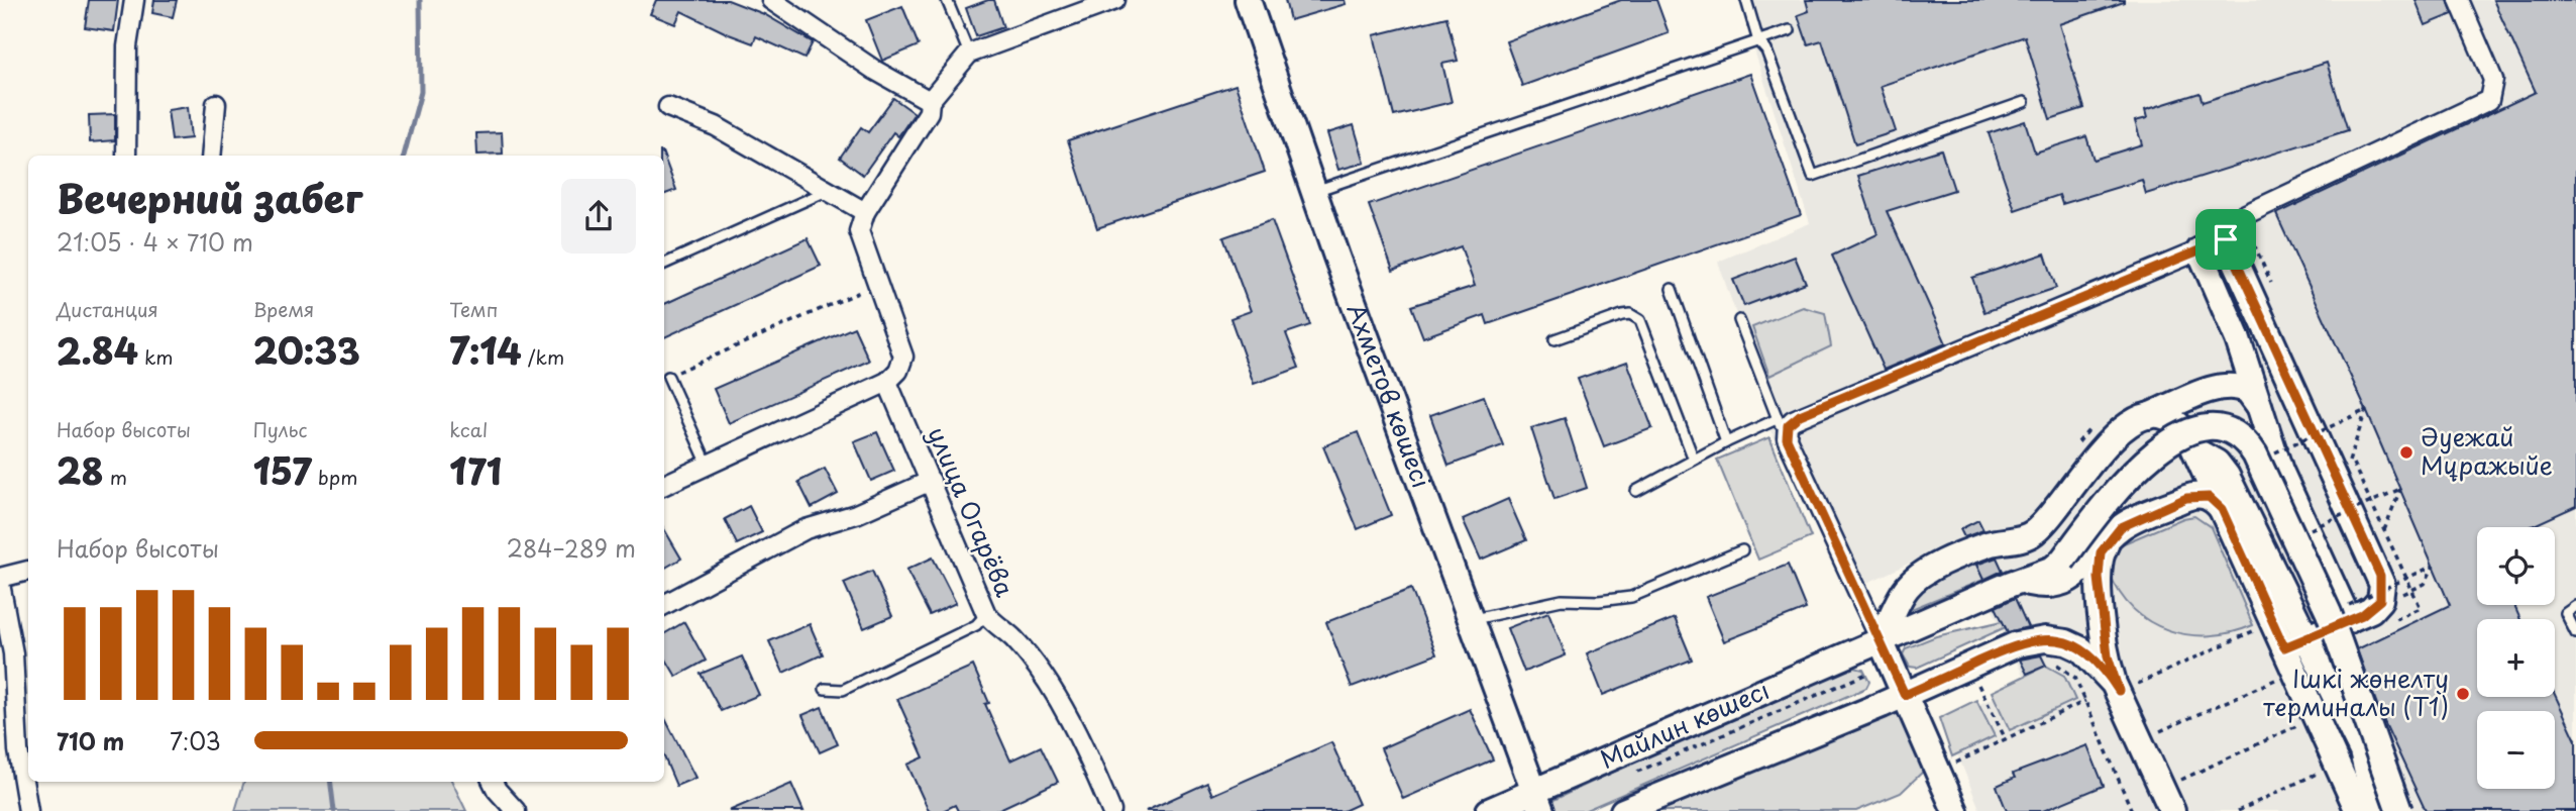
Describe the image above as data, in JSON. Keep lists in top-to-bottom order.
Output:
{
  "streets": {
    "street": ["Ахметов көшесі", "улица Огарёва", "Майлин көшесі"]
  },
  "crossings": [
    ["Ахметов көшесі", "Майлин көшесі"]
  ],
  "places": ["Әуежай Мұражыйе", "Ішкі жөнелту терминалы (Т1)"],
  "page": {
    "heading": ["Вечерний забег", "21:05 · 4 × 710 m"],
    "stats": [
      ["Дистанция", "2.84 km"],
      ["Время", "20:33"],
      ["Темп", "7:14 /km"],
      ["Набор высоты", "28 m"],
      ["Пульс", "157 bpm"],
      ["kcal", "171"]
    ],
    "chart": ["Набор высоты", "284–289 m"],
    "map_buttons": ["+", "−"],
    "list": [
      {
        "name": "710 m",
        "note": "7:03"
      }
    ]
  }
}
